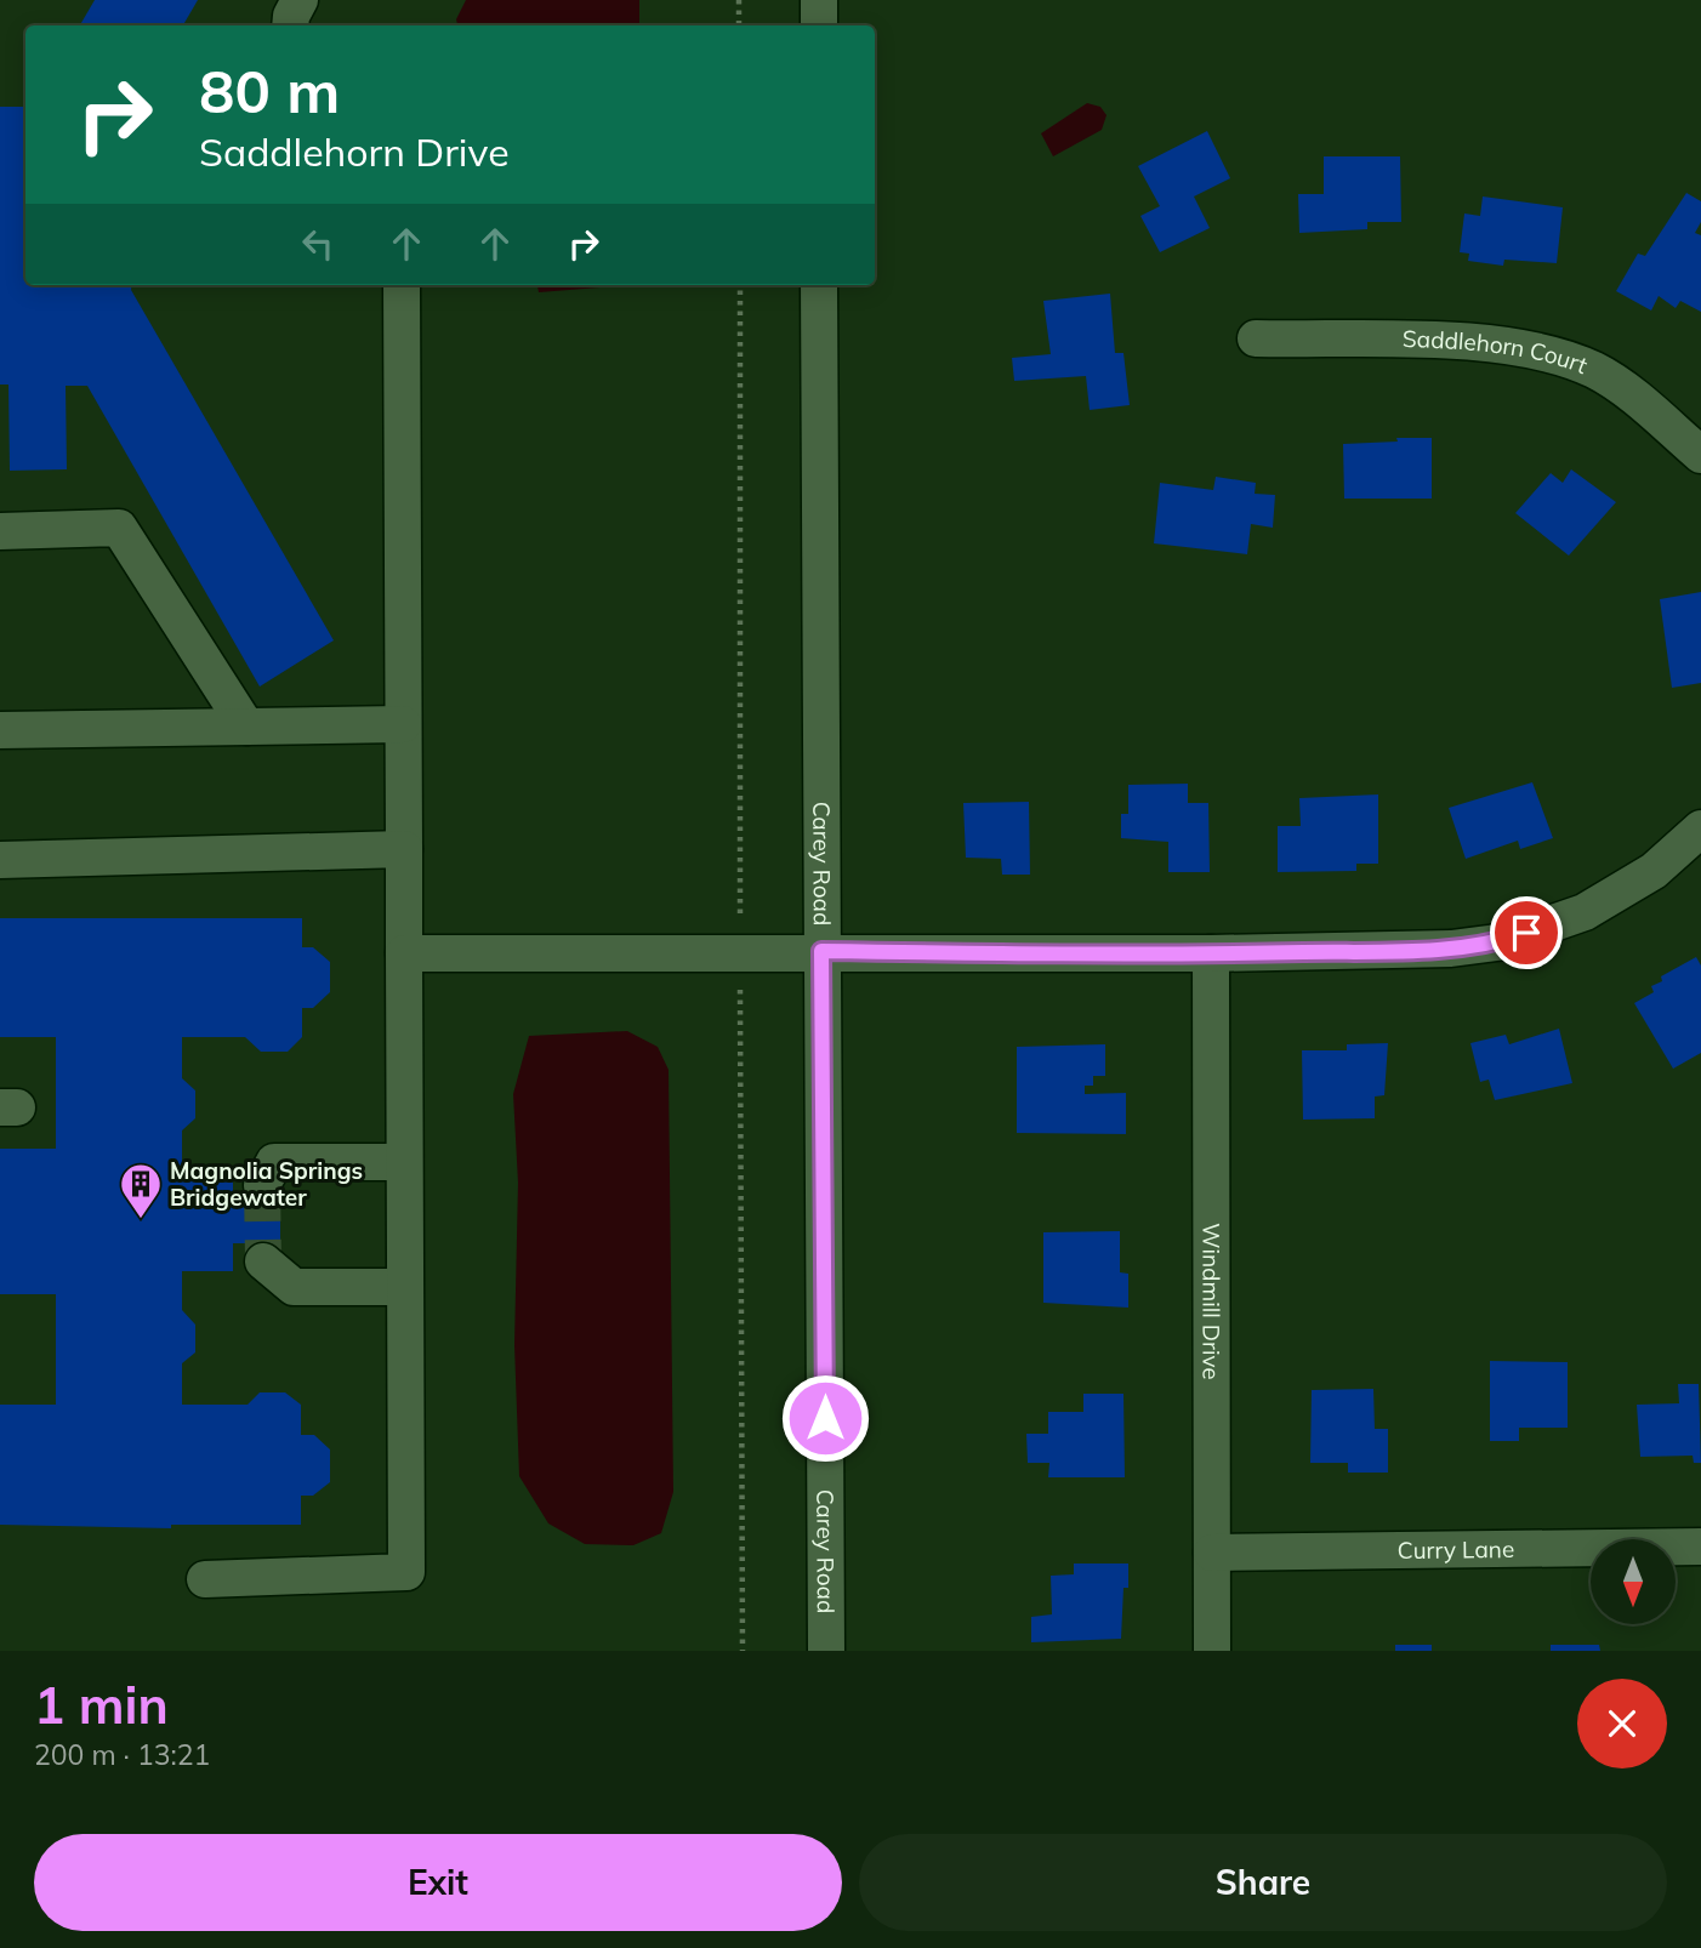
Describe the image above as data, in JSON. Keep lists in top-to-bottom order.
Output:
{
  "streets": {
    "street": [
      "Saddlehorn Court",
      "Carey Road",
      "Windmill Drive",
      "Curry Lane"
    ]
  },
  "crossings": [
    ["Windmill Drive", "Curry Lane"]
  ],
  "places": {
    "building": ["Magnolia Springs Bridgewater"]
  },
  "north": "bottom",
  "page": {
    "turn": ["80 m", "Saddlehorn Drive"],
    "heading": ["1 min", "200 m · 13:21"],
    "buttons": ["Exit", "Share"]
  }
}
